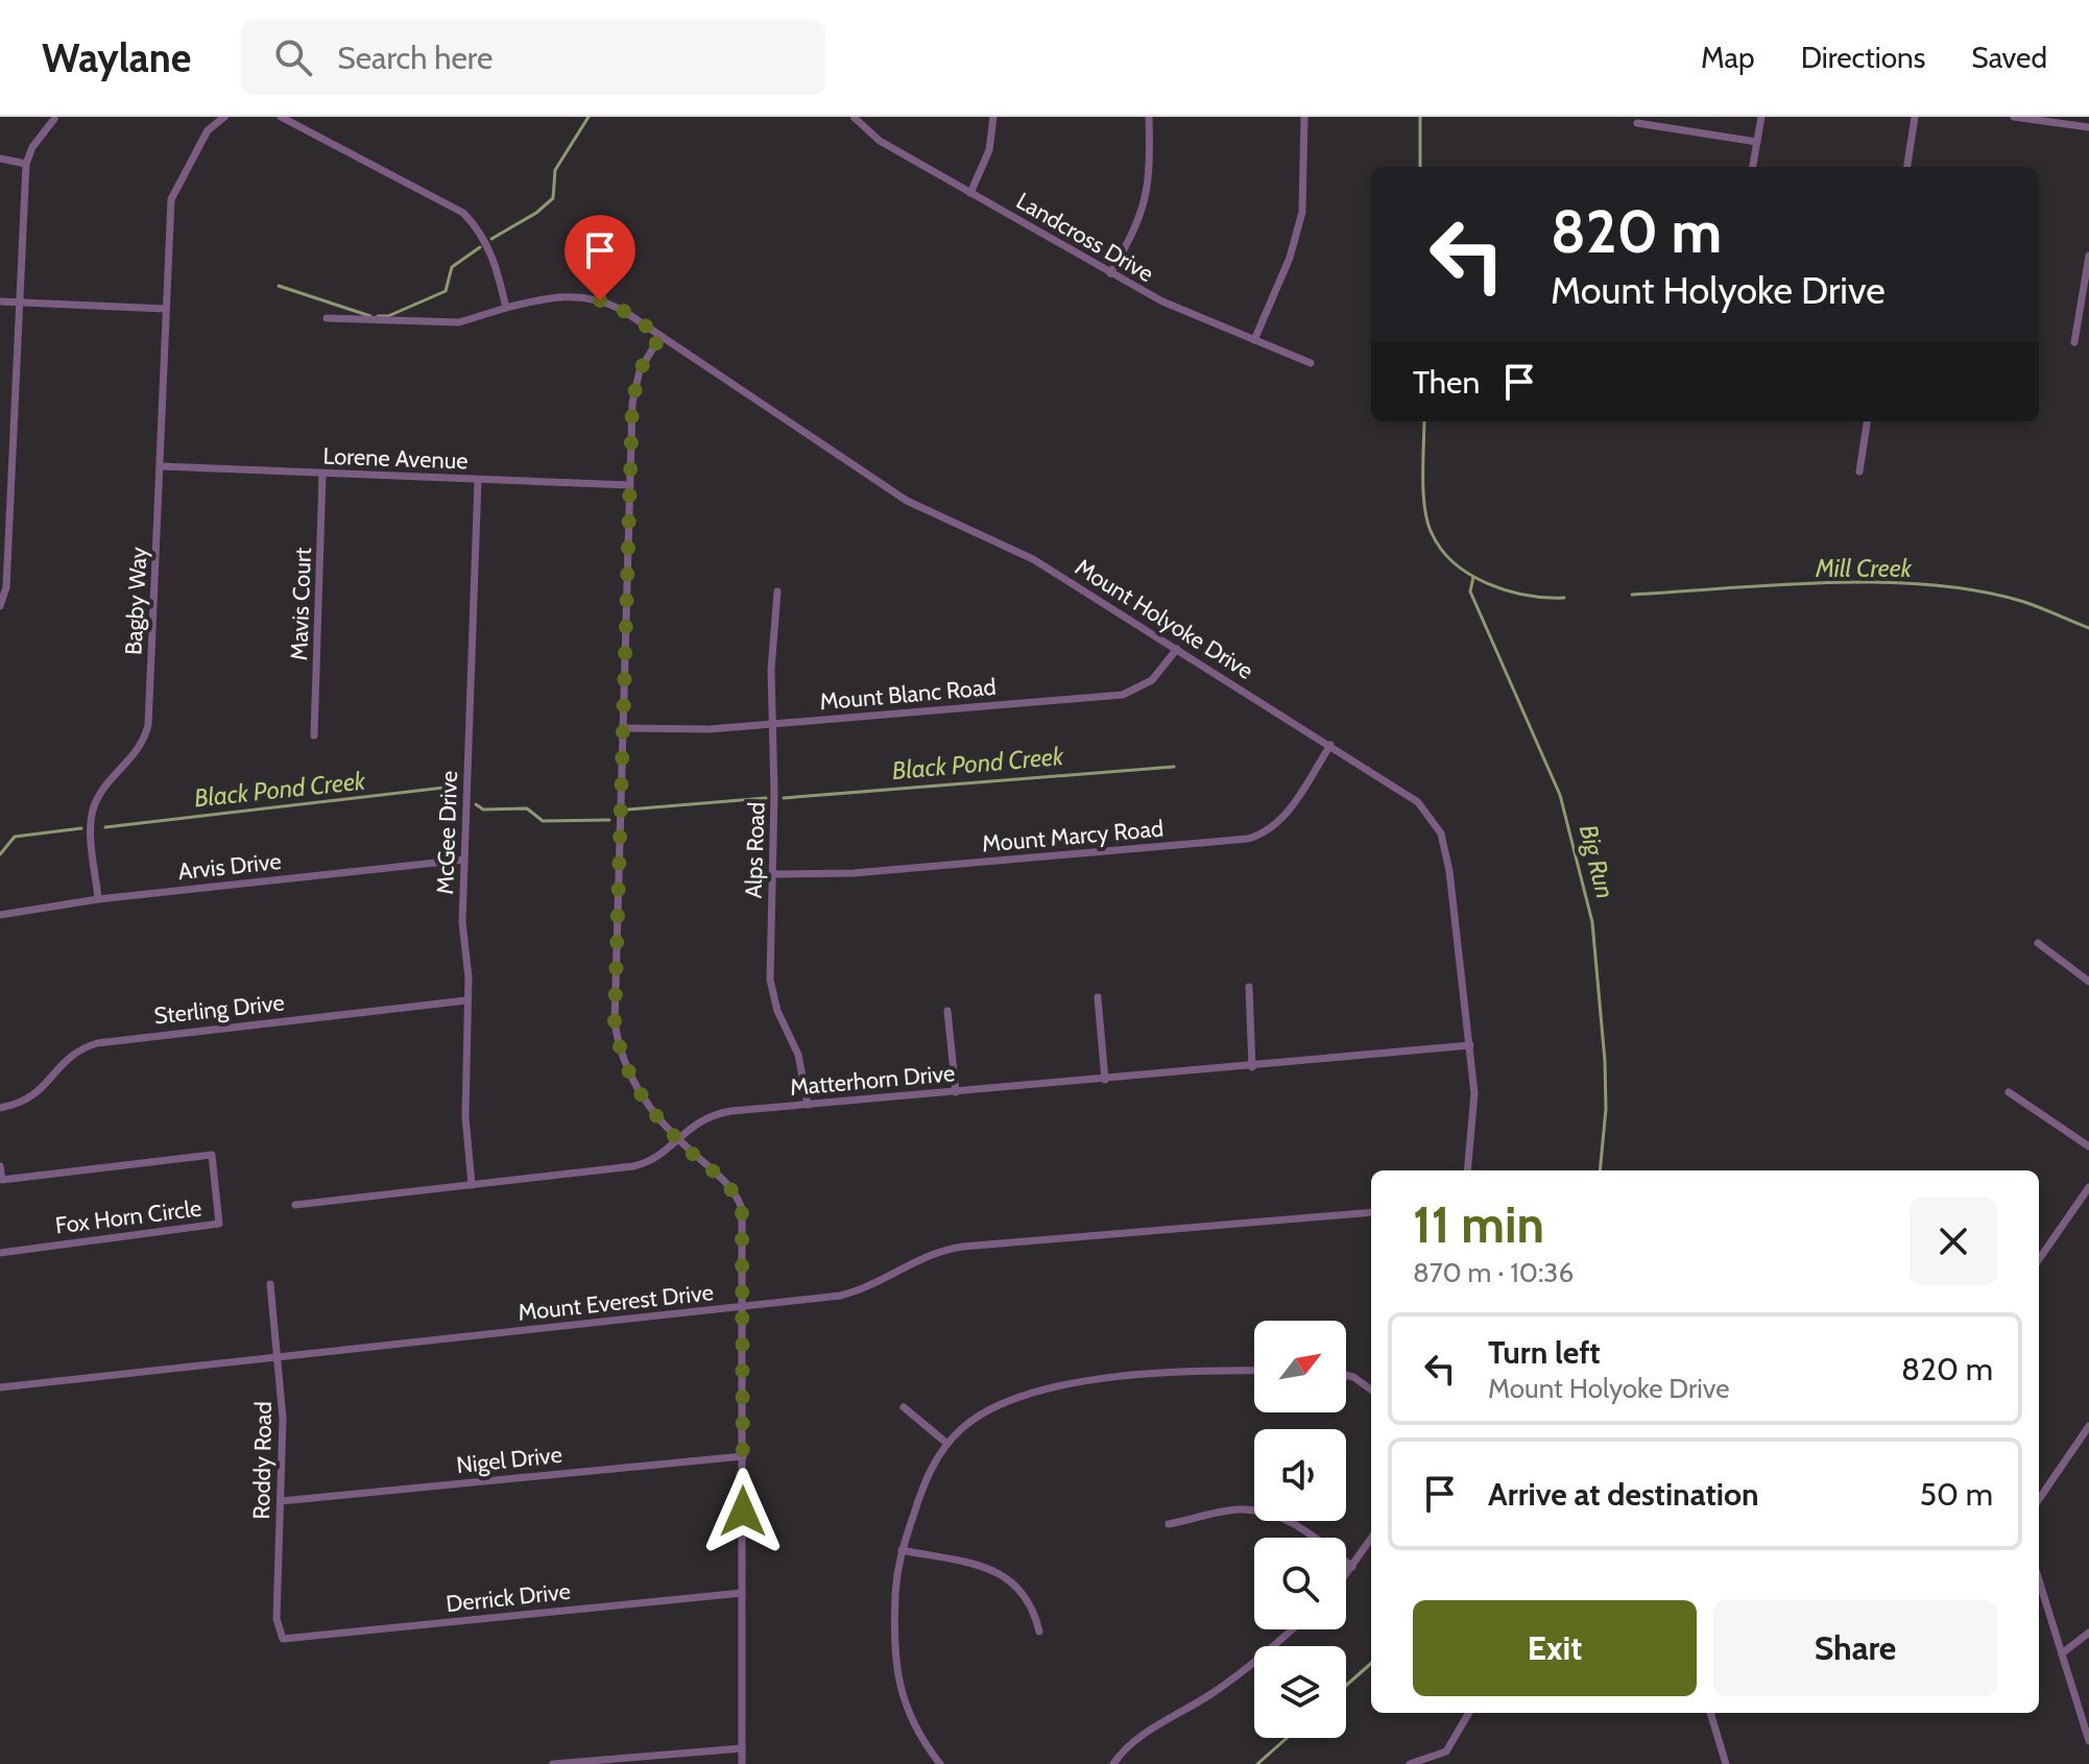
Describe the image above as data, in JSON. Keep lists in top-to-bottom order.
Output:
{
  "streets": {
    "street": [
      "Landcross Drive",
      "Lorene Avenue",
      "Bagby Way",
      "Mavis Court",
      "Mount Holyoke Drive",
      "Mount Blanc Road",
      "McGee Drive",
      "Mount Marcy Road",
      "Alps Road",
      "Arvis Drive",
      "Sterling Drive",
      "Matterhorn Drive",
      "Fox Horn Circle",
      "Mount Everest Drive",
      "Nigel Drive",
      "Roddy Road",
      "Derrick Drive"
    ]
  },
  "crossings": [
    ["Lorene Avenue", "Bagby Way"],
    ["Lorene Avenue", "Mavis Court"],
    ["Lorene Avenue", "McGee Drive"],
    ["Bagby Way", "Arvis Drive"],
    ["Mount Holyoke Drive", "Mount Blanc Road"],
    ["Mount Holyoke Drive", "Mount Marcy Road"],
    ["Mount Holyoke Drive", "Matterhorn Drive"],
    ["Mount Blanc Road", "Alps Road"],
    ["McGee Drive", "Arvis Drive"],
    ["McGee Drive", "Sterling Drive"],
    ["McGee Drive", "Matterhorn Drive"],
    ["Mount Marcy Road", "Alps Road"],
    ["Alps Road", "Matterhorn Drive"],
    ["Mount Everest Drive", "Roddy Road"],
    ["Nigel Drive", "Roddy Road"],
    ["Roddy Road", "Derrick Drive"]
  ],
  "water": ["Mill Creek", "Black Pond Creek", "Big Run"],
  "north": "top right",
  "page": {
    "header": "Waylane",
    "search": "Search here",
    "nav": ["Map", "Directions", "Saved"],
    "turn": ["820 m", "Mount Holyoke Drive"],
    "then": "Then",
    "heading": ["11 min", "870 m · 10:36"],
    "list": [
      {
        "name": "Turn left",
        "note": "Mount Holyoke Drive",
        "value": "820 m"
      },
      {
        "name": "Arrive at destination",
        "value": "50 m"
      }
    ],
    "buttons": ["Exit", "Share"]
  }
}
